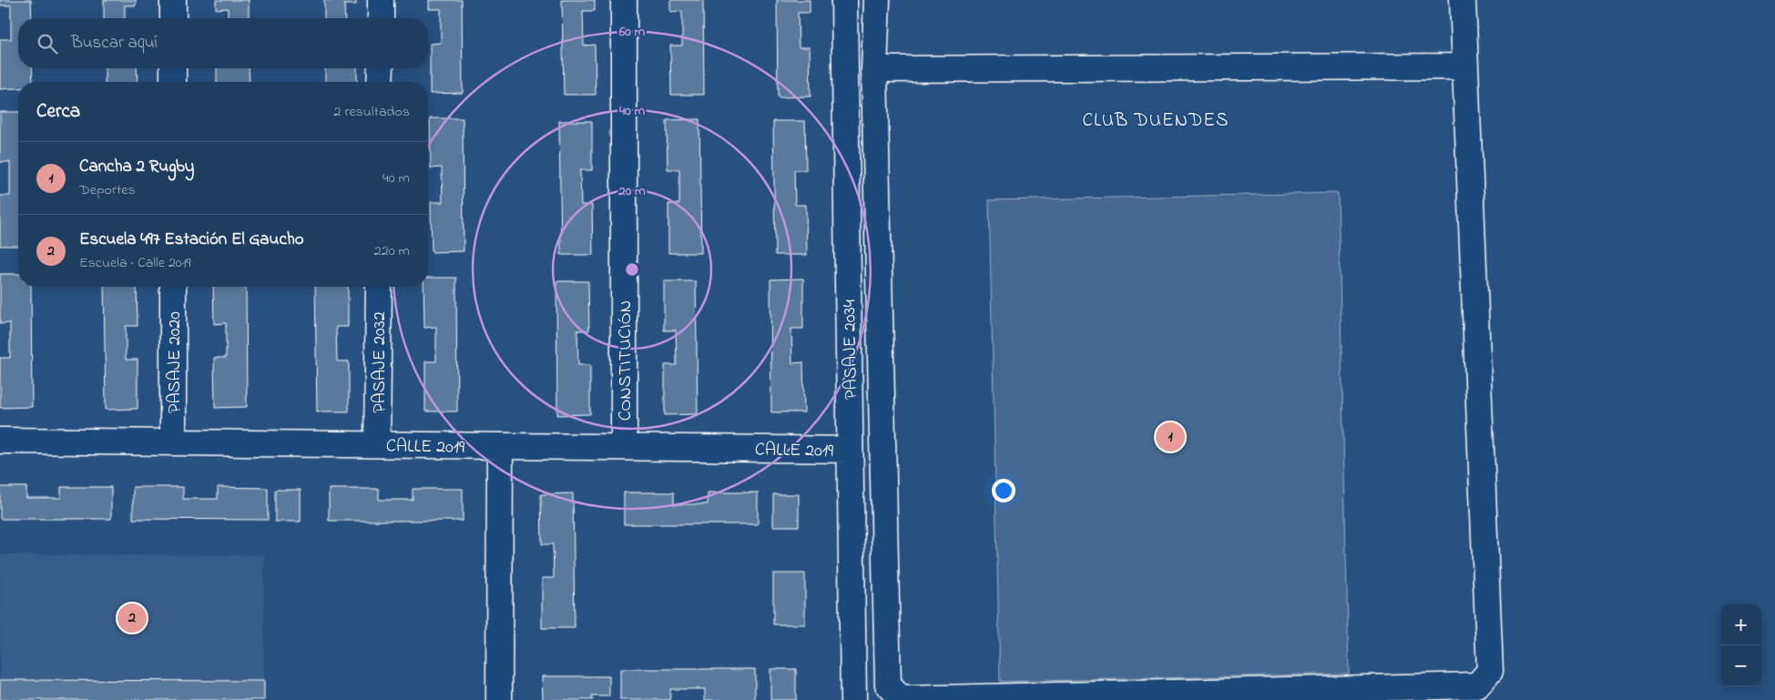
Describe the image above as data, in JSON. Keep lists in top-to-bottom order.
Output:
{
  "streets": {
    "street": [
      "PASAJE 2034",
      "CONSTITUCIÓN",
      "PASAJE 2020",
      "PASAJE 2032",
      "CALLE 2019"
    ]
  },
  "crossings": [
    ["PASAJE 2034", "CALLE 2019"],
    ["CONSTITUCIÓN", "CALLE 2019"],
    ["PASAJE 2020", "CALLE 2019"],
    ["PASAJE 2032", "CALLE 2019"]
  ],
  "districts": ["CLUB DUENDES"],
  "page": {
    "search": "Buscar aquí",
    "heading": ["Cerca", "2 resultados"],
    "list": [
      {
        "mark": "1",
        "name": "Cancha 2 Rugby",
        "note": "Deportes",
        "value": "40 m"
      },
      {
        "mark": "2",
        "name": "Escuela 497 Estación El Gaucho",
        "note": "Escuela · Calle 2019",
        "value": "220 m"
      }
    ],
    "pins": ["1", "2"],
    "map_buttons": ["+", "−"]
  },
  "rings": ["60 m", "40 m", "20 m"]
}
